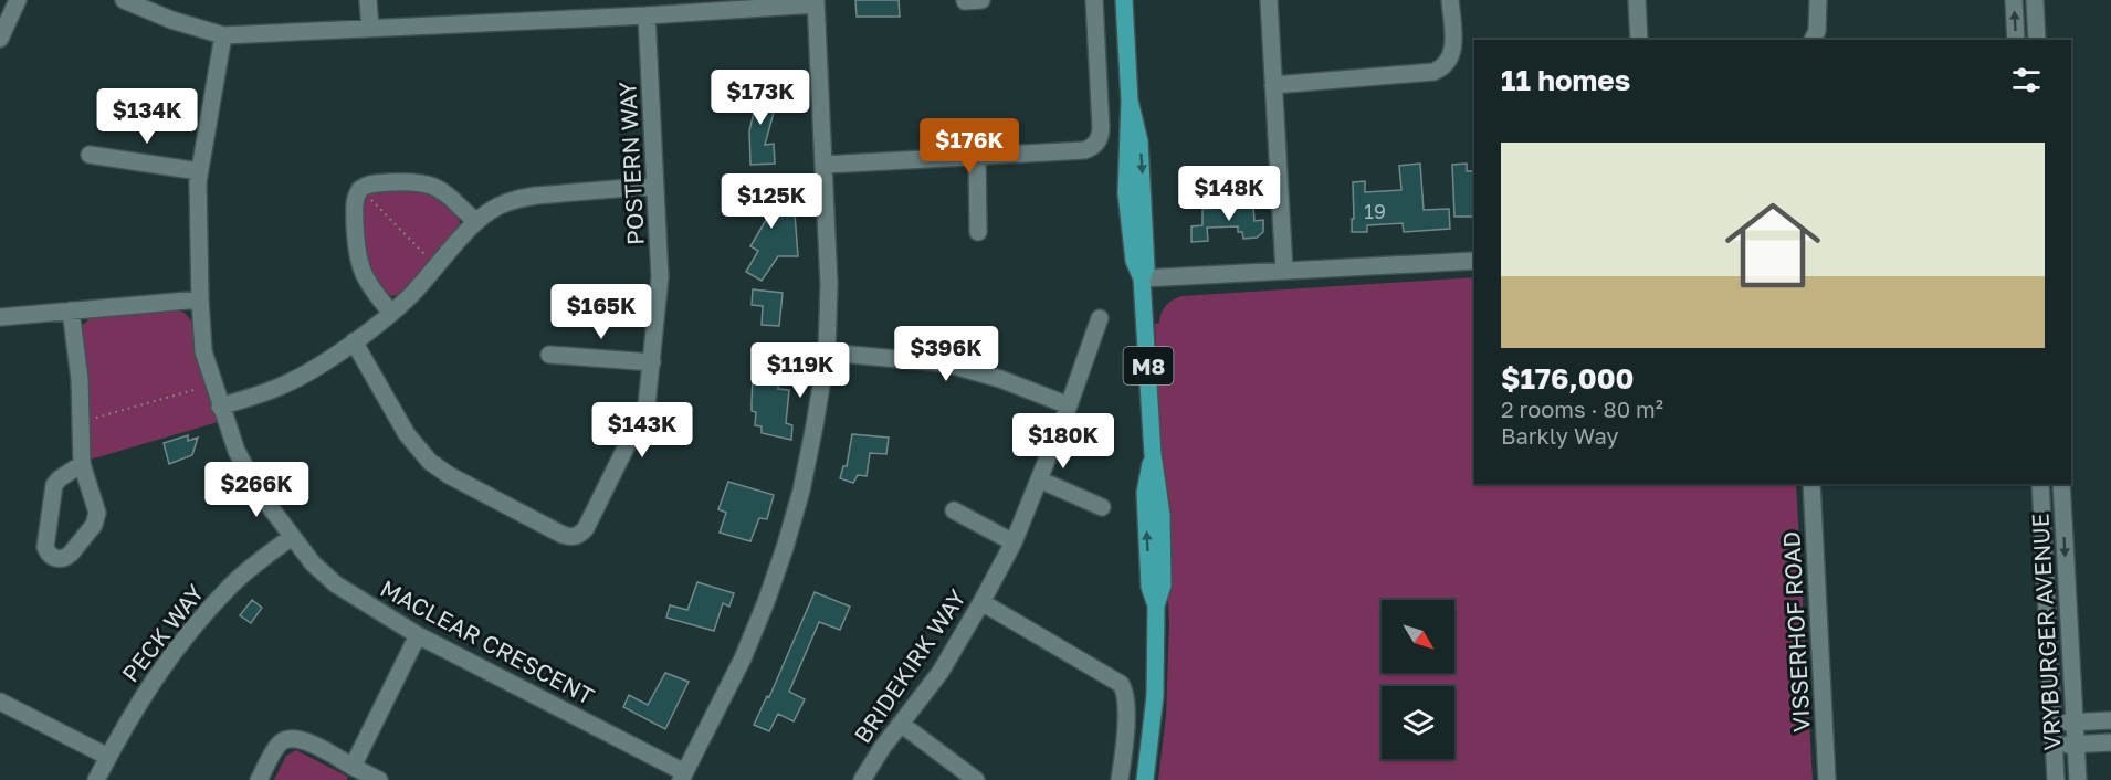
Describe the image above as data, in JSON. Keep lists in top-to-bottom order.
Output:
{
  "streets": {
    "main road": ["M8"],
    "street": [
      "POSTERN WAY",
      "VISSERHOF ROAD",
      "VRYBURGER AVENUE",
      "PECK WAY",
      "MACLEAR CRESCENT",
      "BRIDEKIRK WAY"
    ]
  },
  "crossings": [
    ["PECK WAY", "MACLEAR CRESCENT"]
  ],
  "house_numbers": ["19"],
  "north": "bottom right",
  "page": {
    "heading": "11 homes",
    "price": [
      "$173K",
      "$134K",
      "$176K",
      "$148K",
      "$125K",
      "$165K",
      "$396K",
      "$119K",
      "$143K",
      "$180K",
      "$266K"
    ],
    "list": [
      {
        "name": "$176,000",
        "note": "2 rooms · 80 m² · Barkly Way"
      }
    ]
  }
}
